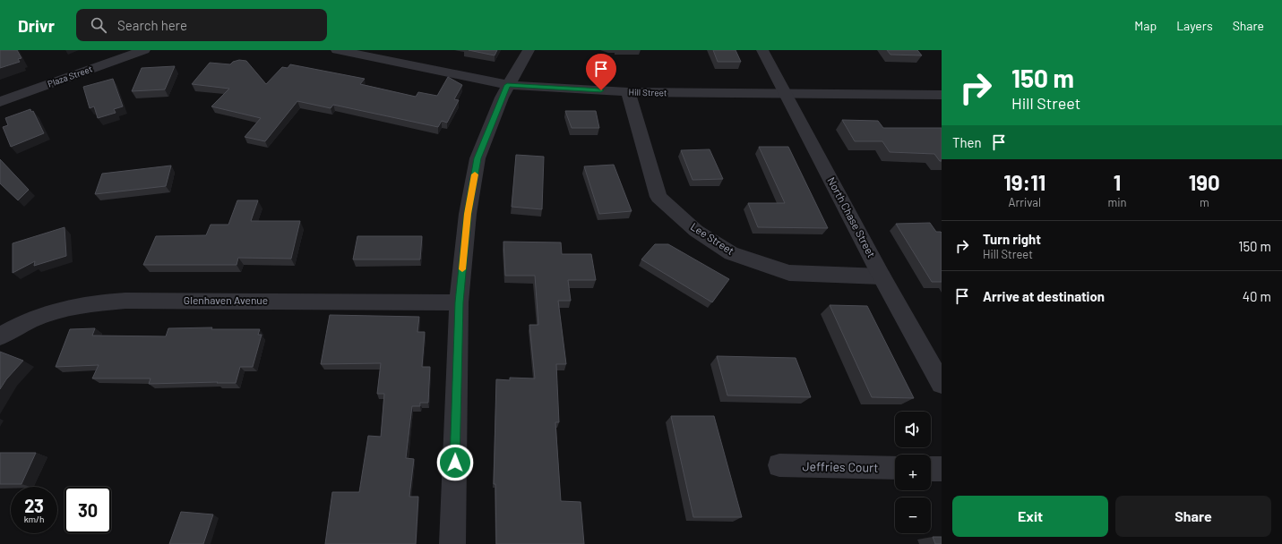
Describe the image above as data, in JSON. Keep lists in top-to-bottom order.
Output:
{
  "streets": {
    "street": [
      "Plaza Street",
      "Hill Street",
      "North Chase Street",
      "Lee Street",
      "Glenhaven Avenue",
      "Jeffries Court"
    ]
  },
  "crossings": [
    ["Hill Street", "North Chase Street"],
    ["Hill Street", "Lee Street"],
    ["North Chase Street", "Lee Street"]
  ],
  "page": {
    "header": "Drivr",
    "search": "Search here",
    "nav": ["Map", "Layers", "Share"],
    "turn": ["150 m", "Hill Street"],
    "then": "Then",
    "eta": [
      "19:11",
      "Arrival",
      "1",
      "min",
      "190",
      "m"
    ],
    "list": [
      {
        "name": "Turn right",
        "note": "Hill Street",
        "value": "150 m"
      },
      {
        "name": "Arrive at destination",
        "value": "40 m"
      }
    ],
    "map_buttons": ["+", "−"],
    "speed": "23 km/h",
    "limit": "30",
    "buttons": ["Exit", "Share"]
  }
}
